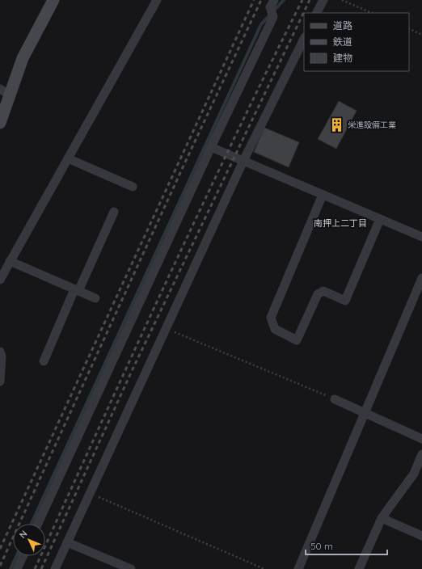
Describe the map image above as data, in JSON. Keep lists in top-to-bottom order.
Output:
{
  "districts": ["南押上二丁目"],
  "places": {
    "building": ["栄進設備工業"]
  },
  "legend": ["道路", "鉄道", "建物"],
  "scale_bar": "50 m",
  "north": "top left"
}
